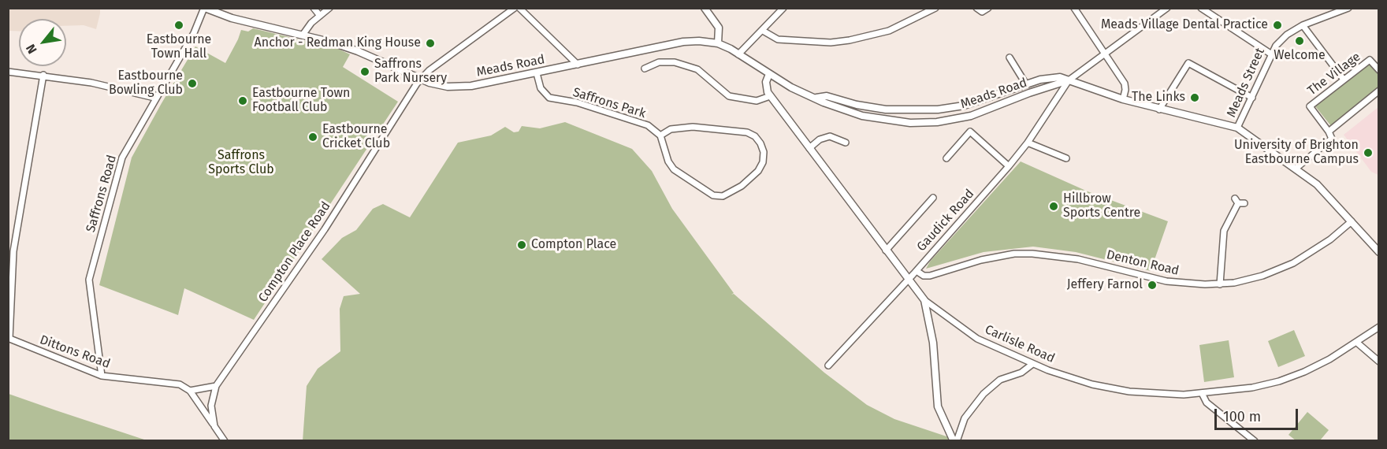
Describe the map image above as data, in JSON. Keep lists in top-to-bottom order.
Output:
{
  "streets": {
    "street": [
      "Meads Road",
      "The Village",
      "Meads Street",
      "Saffrons Park",
      "Saffrons Road",
      "Gaudick Road",
      "Compton Place Road",
      "Denton Road",
      "Carlisle Road",
      "Dittons Road"
    ]
  },
  "crossings": [
    ["Meads Road", "Meads Street"],
    ["Meads Road", "Saffrons Park"],
    ["Meads Road", "Saffrons Road"],
    ["Meads Road", "Gaudick Road"],
    ["Meads Road", "Compton Place Road"],
    ["Saffrons Road", "Dittons Road"],
    ["Gaudick Road", "Denton Road"],
    ["Gaudick Road", "Carlisle Road"],
    ["Compton Place Road", "Dittons Road"]
  ],
  "parks": ["Saffrons Sports Club"],
  "places": [
    "Eastbourne Town Hall",
    "Meads Village Dental Practice",
    "Welcome",
    "Anchor - Redman King House",
    "Saffrons Park Nursery",
    "Eastbourne Bowling Club",
    "The Links",
    "Eastbourne Town Football Club",
    "Eastbourne Cricket Club",
    "University of Brighton Eastbourne Campus",
    "Hillbrow Sports Centre",
    "Compton Place",
    "Jeffery Farnol"
  ],
  "scale_bar": "100 m",
  "north": "bottom left"
}
